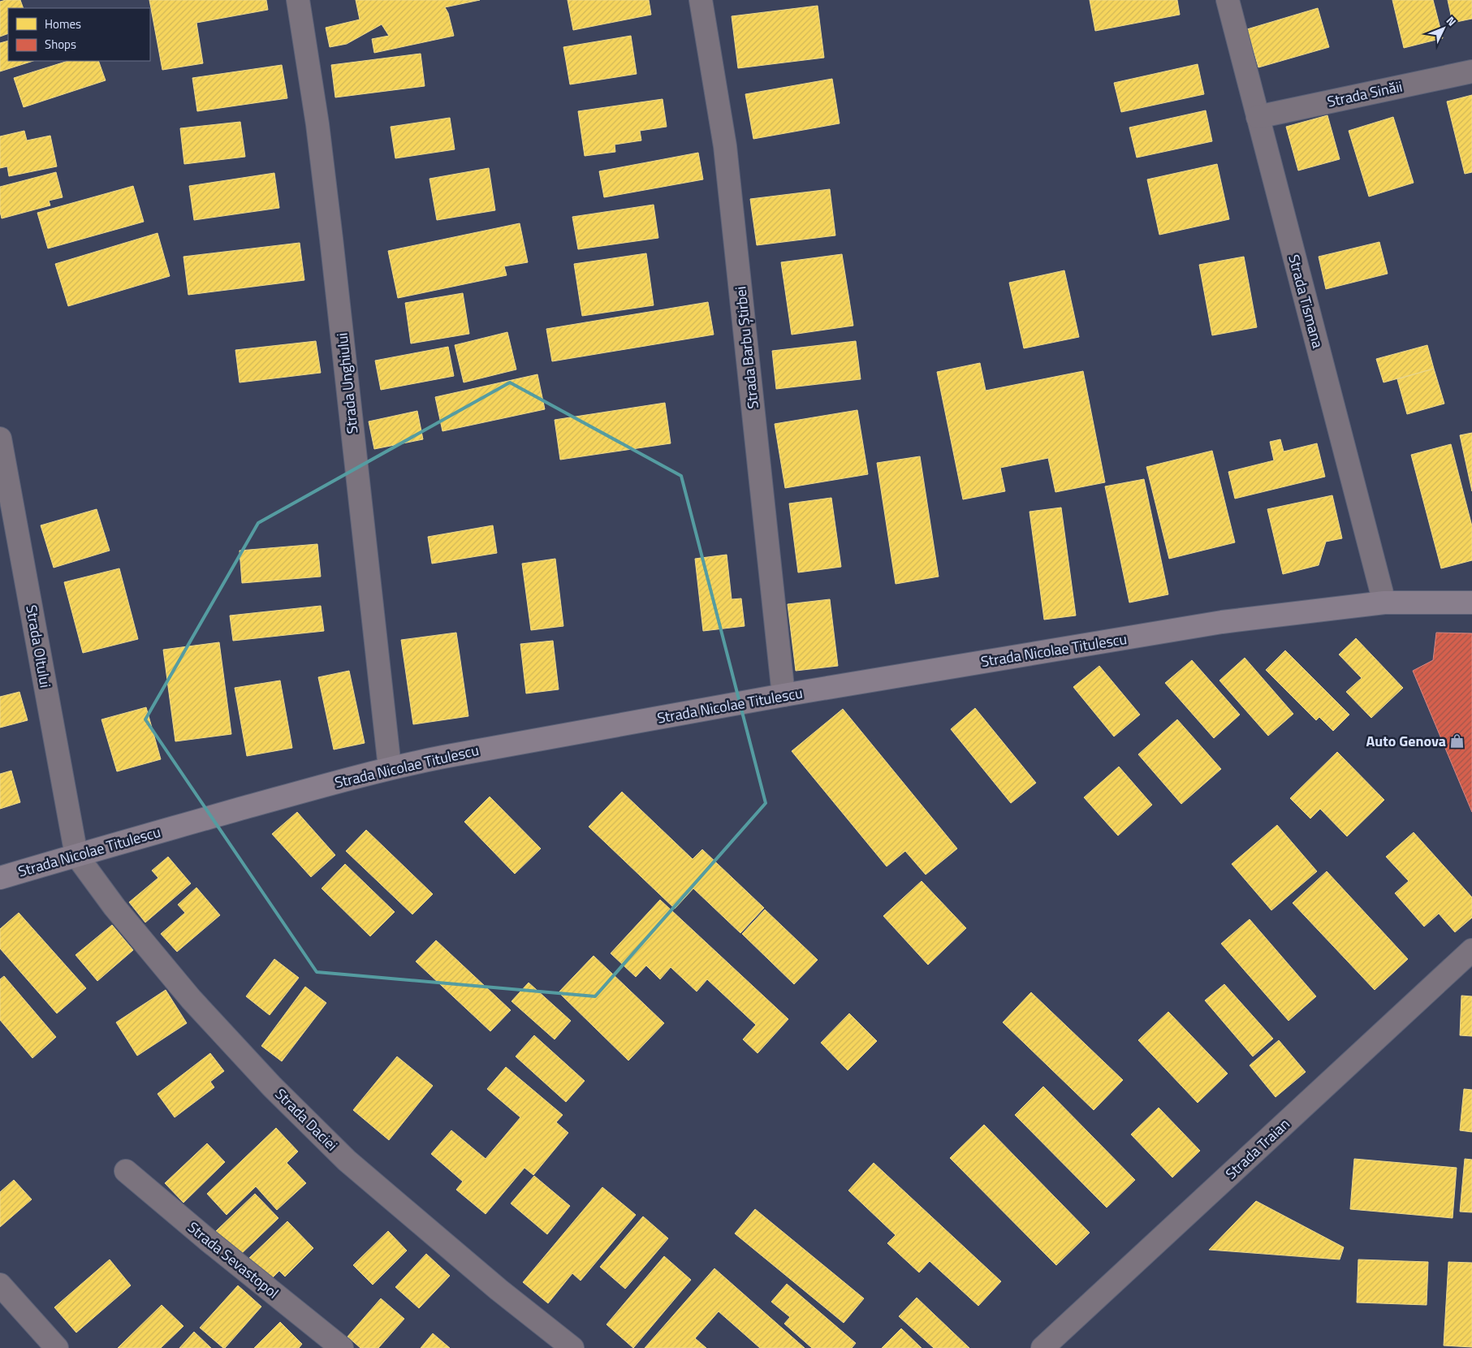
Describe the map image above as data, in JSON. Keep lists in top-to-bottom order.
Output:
{
  "streets": {
    "street": [
      "Strada Sinăii",
      "Strada Tismana",
      "Strada Barbu Știrbei",
      "Strada Unghiului",
      "Strada Oltului",
      "Strada Nicolae Titulescu",
      "Strada Daciei",
      "Strada Traian",
      "Strada Sevastopol"
    ]
  },
  "crossings": [
    ["Strada Sinăii", "Strada Tismana"],
    ["Strada Tismana", "Strada Nicolae Titulescu"],
    ["Strada Barbu Știrbei", "Strada Nicolae Titulescu"],
    ["Strada Unghiului", "Strada Nicolae Titulescu"],
    ["Strada Oltului", "Strada Nicolae Titulescu"],
    ["Strada Oltului", "Strada Daciei"],
    ["Strada Nicolae Titulescu", "Strada Daciei"]
  ],
  "places": {
    "shop": ["Auto Genova"]
  },
  "legend": ["Homes", "Shops"],
  "north": "top right"
}
